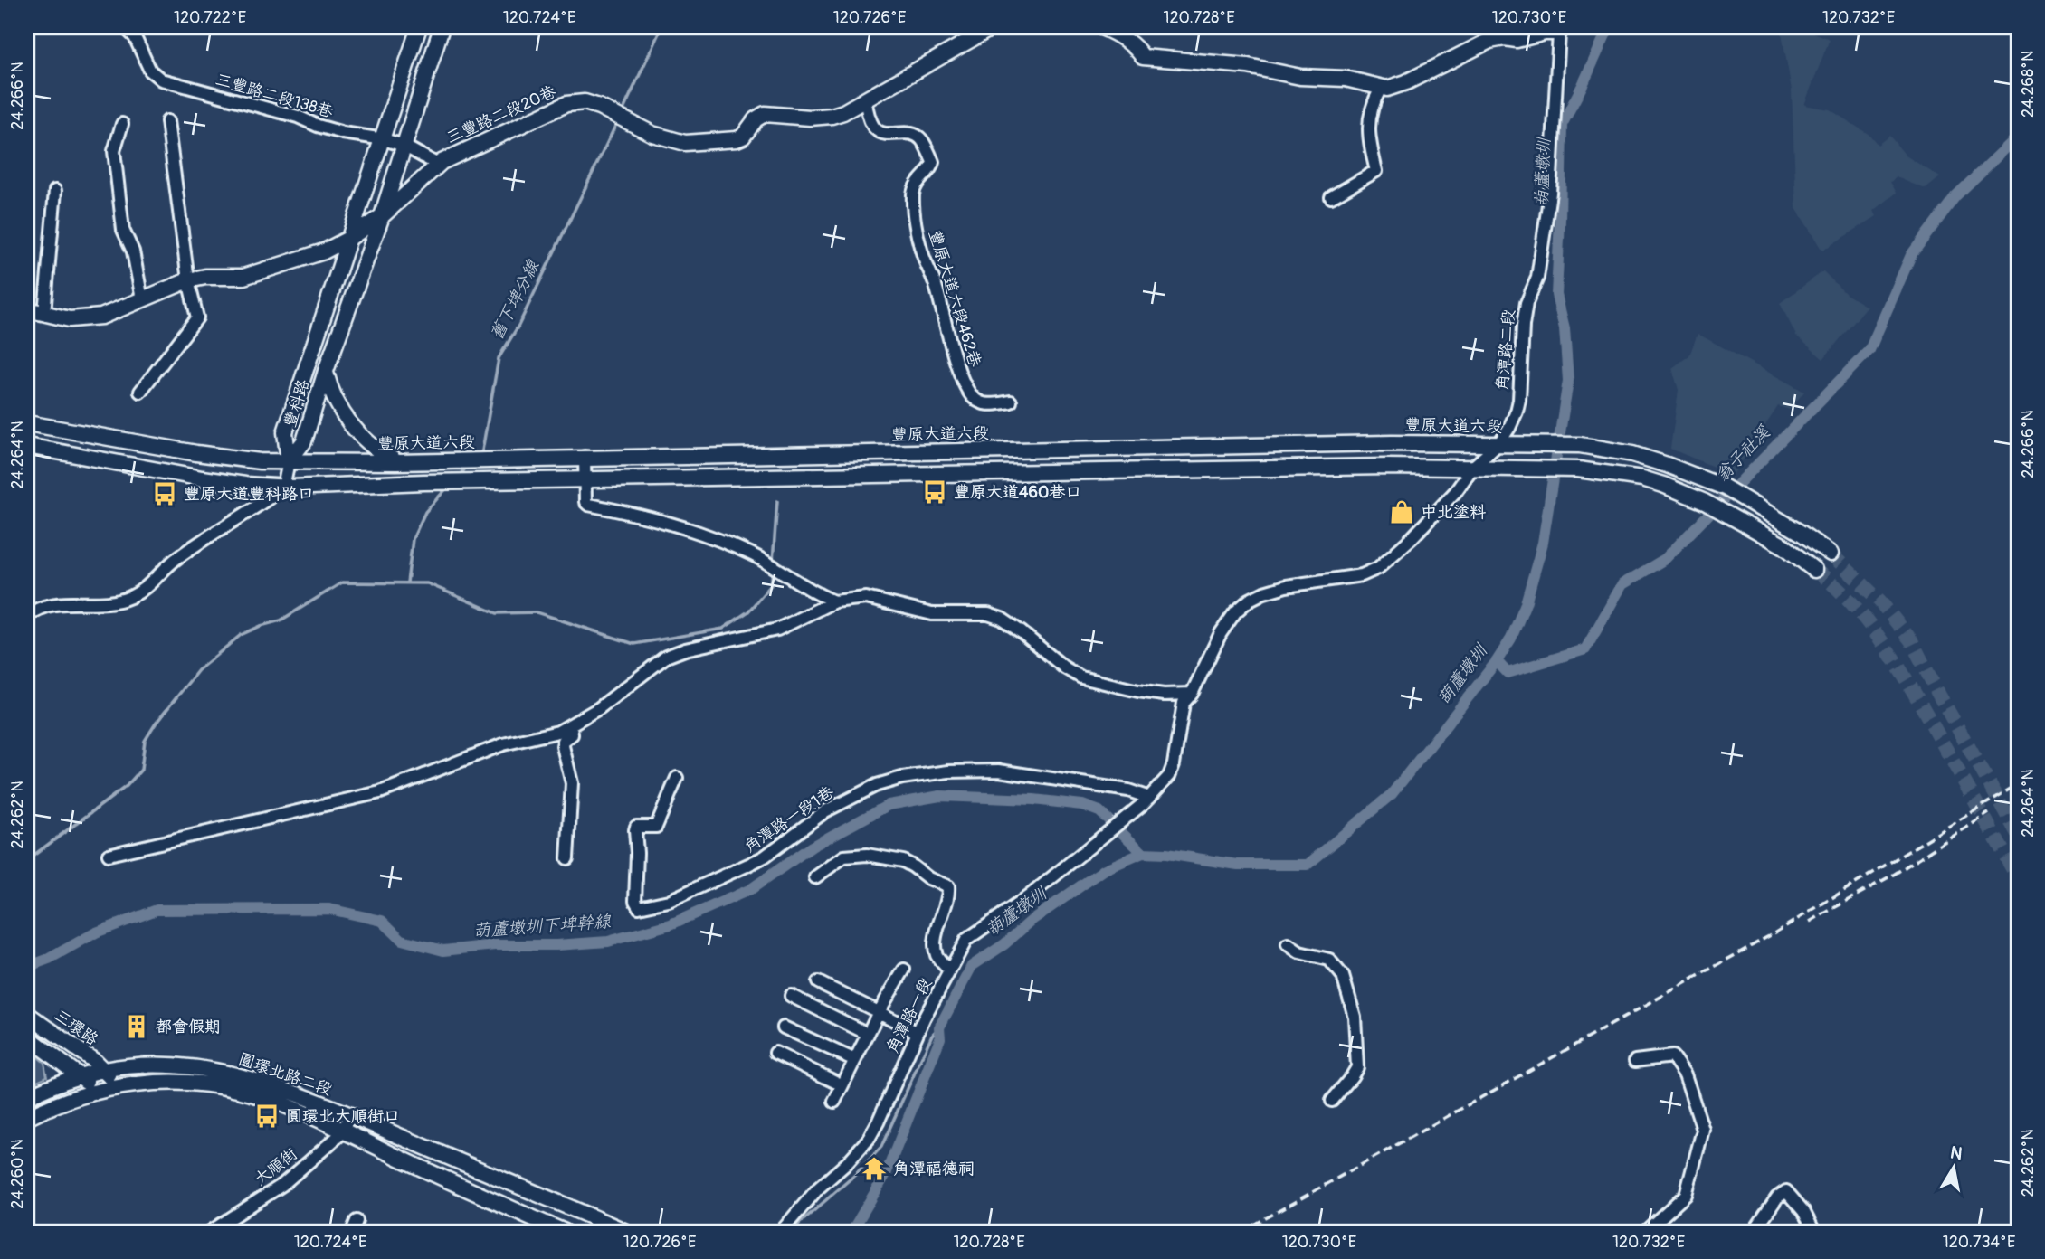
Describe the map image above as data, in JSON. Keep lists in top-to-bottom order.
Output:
{
  "streets": {
    "street": [
      "三豐路二段138巷",
      "三豐路二段20巷",
      "豐原大道六段462巷",
      "角潭路二段",
      "豐科路",
      "豐原大道六段",
      "角潭路一段1巷",
      "角潭路一段",
      "三環路",
      "圓環北路二段",
      "大順街"
    ]
  },
  "crossings": [
    ["三豐路二段138巷", "三豐路二段20巷"],
    ["三豐路二段138巷", "豐科路"],
    ["三豐路二段20巷", "豐原大道六段462巷"],
    ["三豐路二段20巷", "豐科路"],
    ["角潭路二段", "豐原大道六段"],
    ["角潭路二段", "角潭路一段1巷"],
    ["角潭路二段", "角潭路一段"],
    ["豐科路", "豐原大道六段"],
    ["角潭路一段1巷", "角潭路一段"],
    ["三環路", "圓環北路二段"],
    ["圓環北路二段", "大順街"]
  ],
  "water": [
    "葫蘆墩圳",
    "舊下埤分線",
    "翁子社溪",
    "葫蘆墩圳下埤幹線"
  ],
  "places": {
    "bus stop": ["豐原大道460巷口", "豐原大道豐科路口", "圓環北大順街口"],
    "shop": ["中北塗料"],
    "building": ["都會假期"],
    "temple": ["角潭福德祠"]
  },
  "north": "top",
  "coordinates": [
    "120.722°E",
    "120.724°E",
    "120.726°E",
    "120.728°E",
    "120.730°E",
    "120.732°E",
    "24.268°N",
    "24.266°N",
    "24.264°N",
    "24.262°N",
    "24.260°N",
    "120.734°E"
  ]
}
